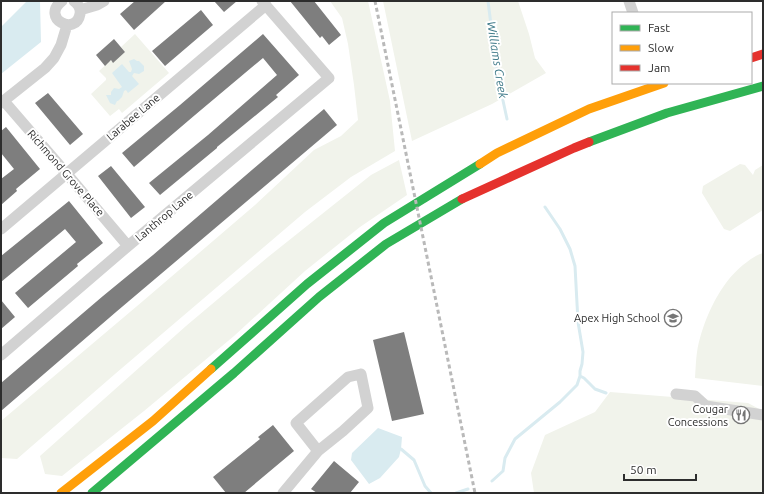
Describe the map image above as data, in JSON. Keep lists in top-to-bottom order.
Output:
{
  "streets": {
    "street": ["Larabee Lane", "Richmond Grove Place", "Lanthrop Lane"]
  },
  "crossings": [
    ["Larabee Lane", "Richmond Grove Place"],
    ["Larabee Lane", "Lanthrop Lane"],
    ["Richmond Grove Place", "Lanthrop Lane"]
  ],
  "water": ["Williams Creek"],
  "places": {
    "school or university": ["Apex High School"],
    "restaurant": ["Cougar Concessions"]
  },
  "legend": ["Fast", "Slow", "Jam"],
  "scale_bar": "50 m"
}
